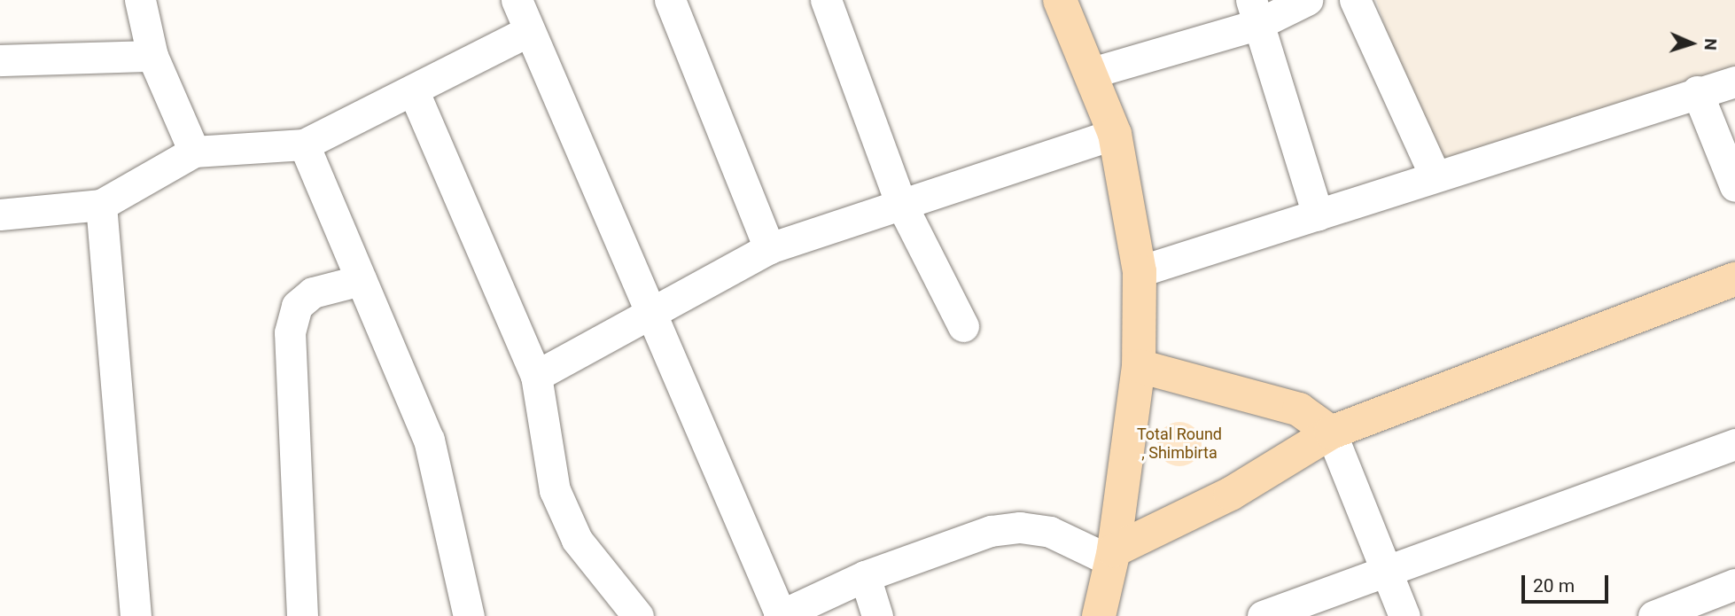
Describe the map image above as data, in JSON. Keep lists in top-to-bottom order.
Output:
{
  "parks": ["Total Round , Shimbirta"],
  "scale_bar": "20 m",
  "north": "right"
}
